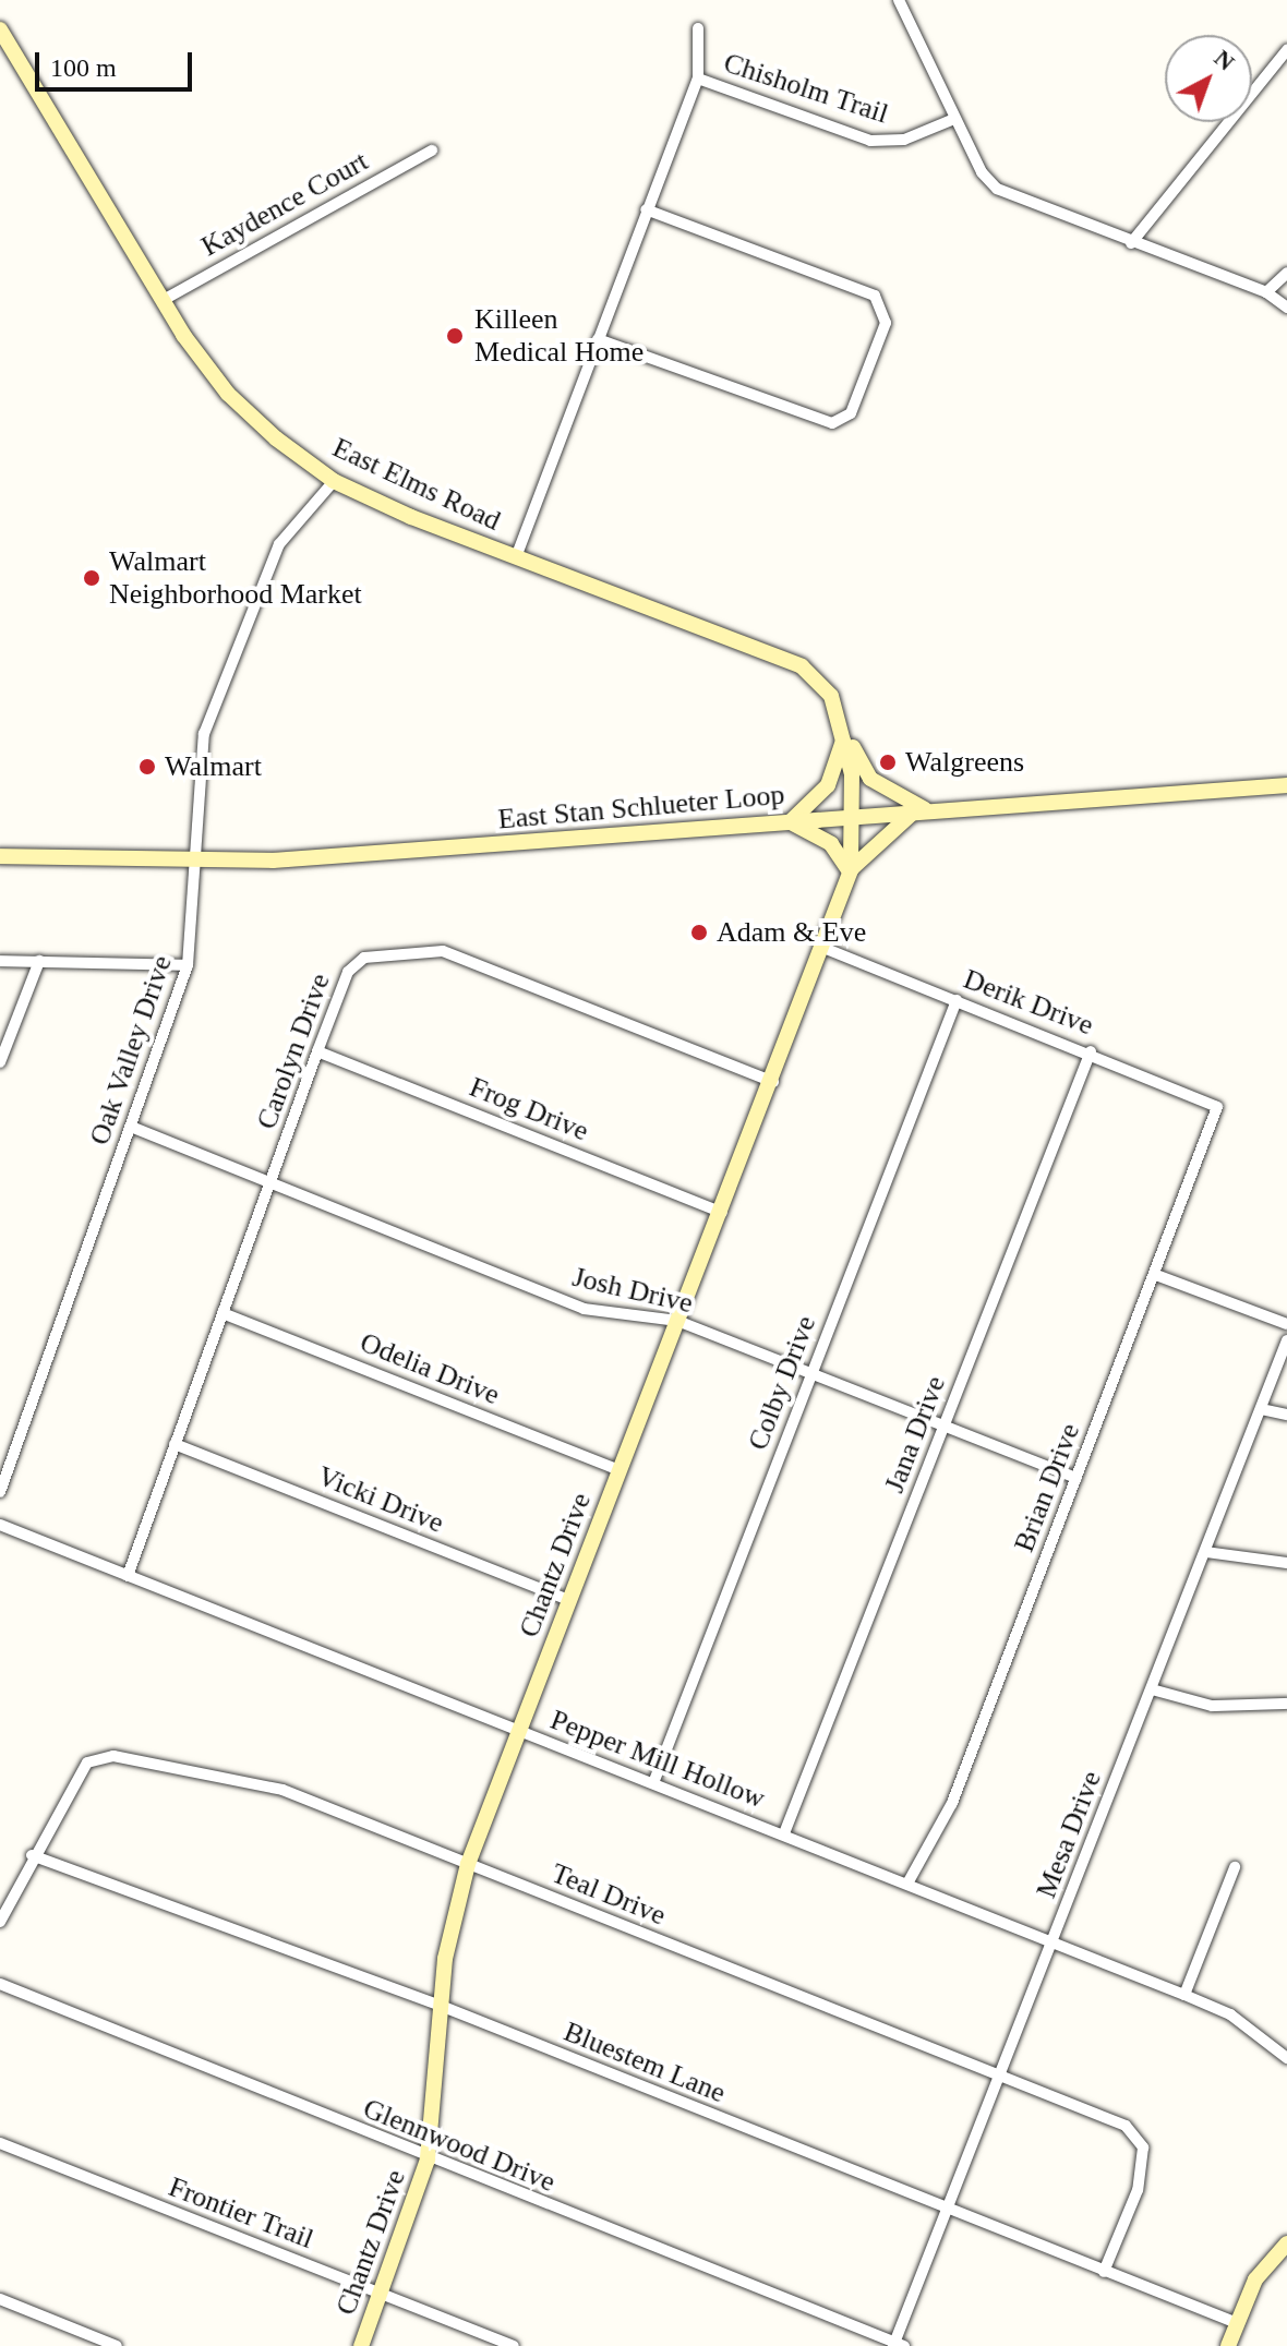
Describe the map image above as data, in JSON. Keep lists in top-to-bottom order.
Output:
{
  "streets": {
    "main road": ["East Elms Road", "East Stan Schlueter Loop", "Chantz Drive"],
    "street": [
      "Chisholm Trail",
      "Kaydence Court",
      "Derik Drive",
      "Oak Valley Drive",
      "Carolyn Drive",
      "Frog Drive",
      "Josh Drive",
      "Odelia Drive",
      "Colby Drive",
      "Jana Drive",
      "Brian Drive",
      "Vicki Drive",
      "Pepper Mill Hollow",
      "Mesa Drive",
      "Teal Drive",
      "Bluestem Lane",
      "Glennwood Drive",
      "Frontier Trail"
    ]
  },
  "crossings": [
    ["Chisholm Trail", "East Elms Road"],
    ["Kaydence Court", "East Elms Road"],
    ["East Elms Road", "East Stan Schlueter Loop"],
    ["East Elms Road", "Oak Valley Drive"],
    ["East Elms Road", "Chantz Drive"],
    ["East Stan Schlueter Loop", "Oak Valley Drive"],
    ["East Stan Schlueter Loop", "Chantz Drive"],
    ["Derik Drive", "Colby Drive"],
    ["Derik Drive", "Jana Drive"],
    ["Derik Drive", "Brian Drive"],
    ["Derik Drive", "Chantz Drive"],
    ["Oak Valley Drive", "Josh Drive"],
    ["Carolyn Drive", "Frog Drive"],
    ["Carolyn Drive", "Josh Drive"],
    ["Carolyn Drive", "Odelia Drive"],
    ["Carolyn Drive", "Vicki Drive"],
    ["Carolyn Drive", "Chantz Drive"],
    ["Carolyn Drive", "Pepper Mill Hollow"],
    ["Frog Drive", "Chantz Drive"],
    ["Josh Drive", "Colby Drive"],
    ["Josh Drive", "Jana Drive"],
    ["Josh Drive", "Brian Drive"],
    ["Josh Drive", "Chantz Drive"],
    ["Odelia Drive", "Chantz Drive"],
    ["Colby Drive", "Pepper Mill Hollow"],
    ["Jana Drive", "Pepper Mill Hollow"],
    ["Brian Drive", "Pepper Mill Hollow"],
    ["Vicki Drive", "Chantz Drive"],
    ["Chantz Drive", "Pepper Mill Hollow"],
    ["Chantz Drive", "Teal Drive"],
    ["Chantz Drive", "Bluestem Lane"],
    ["Chantz Drive", "Glennwood Drive"],
    ["Chantz Drive", "Frontier Trail"],
    ["Pepper Mill Hollow", "Mesa Drive"],
    ["Mesa Drive", "Teal Drive"],
    ["Mesa Drive", "Bluestem Lane"],
    ["Mesa Drive", "Glennwood Drive"],
    ["Teal Drive", "Bluestem Lane"]
  ],
  "places": [
    "Killeen Medical Home",
    "Walmart Neighborhood Market",
    "Walgreens",
    "Walmart",
    "Adam & Eve"
  ],
  "scale_bar": "100 m",
  "north": "top right"
}
